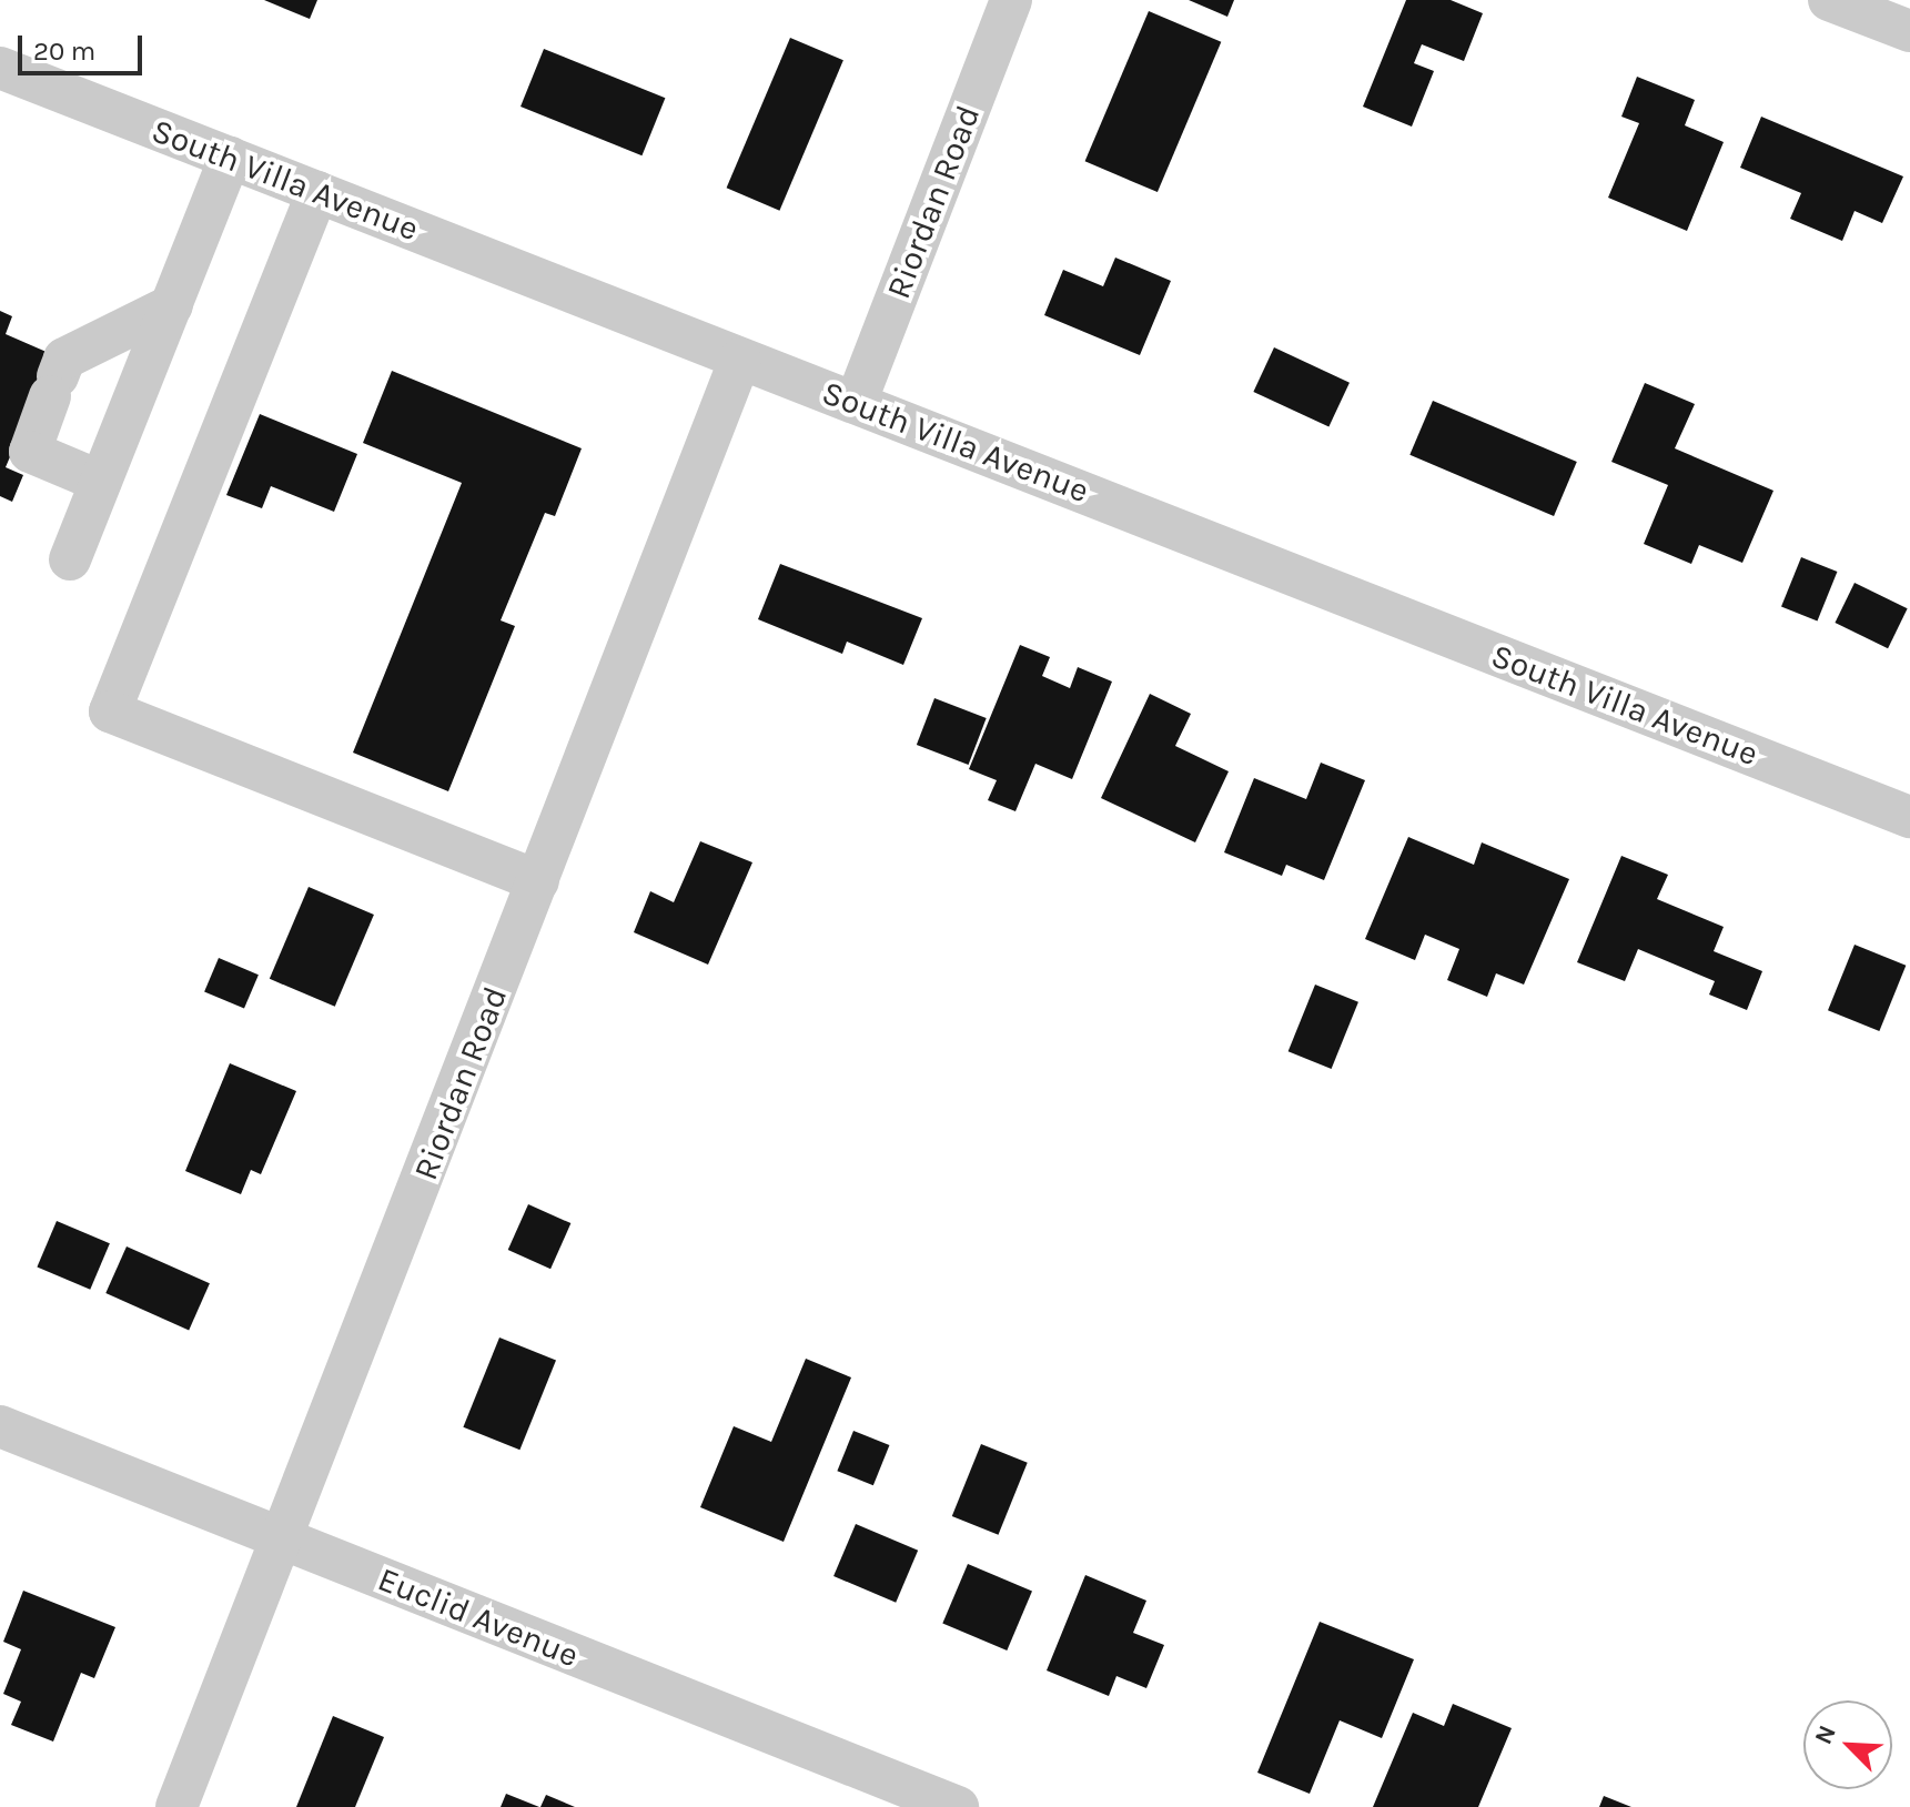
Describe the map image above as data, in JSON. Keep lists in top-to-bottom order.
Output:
{
  "streets": {
    "street": ["South Villa Avenue", "Riordan Road", "Euclid Avenue"]
  },
  "crossings": [
    ["South Villa Avenue", "Riordan Road"],
    ["Riordan Road", "Euclid Avenue"]
  ],
  "scale_bar": "20 m",
  "north": "top left"
}
